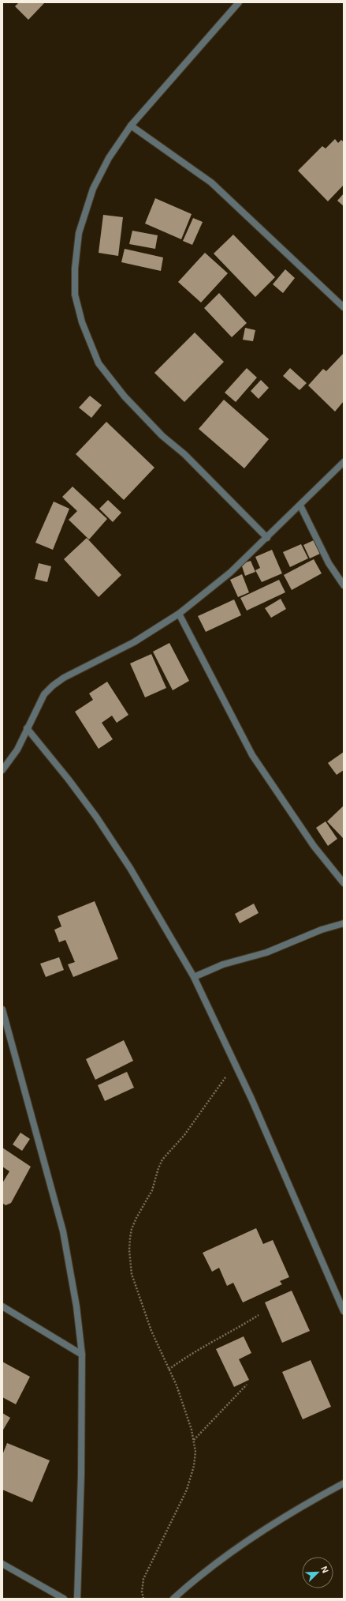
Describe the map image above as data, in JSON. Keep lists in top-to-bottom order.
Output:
{
  "north": "top right"
}
